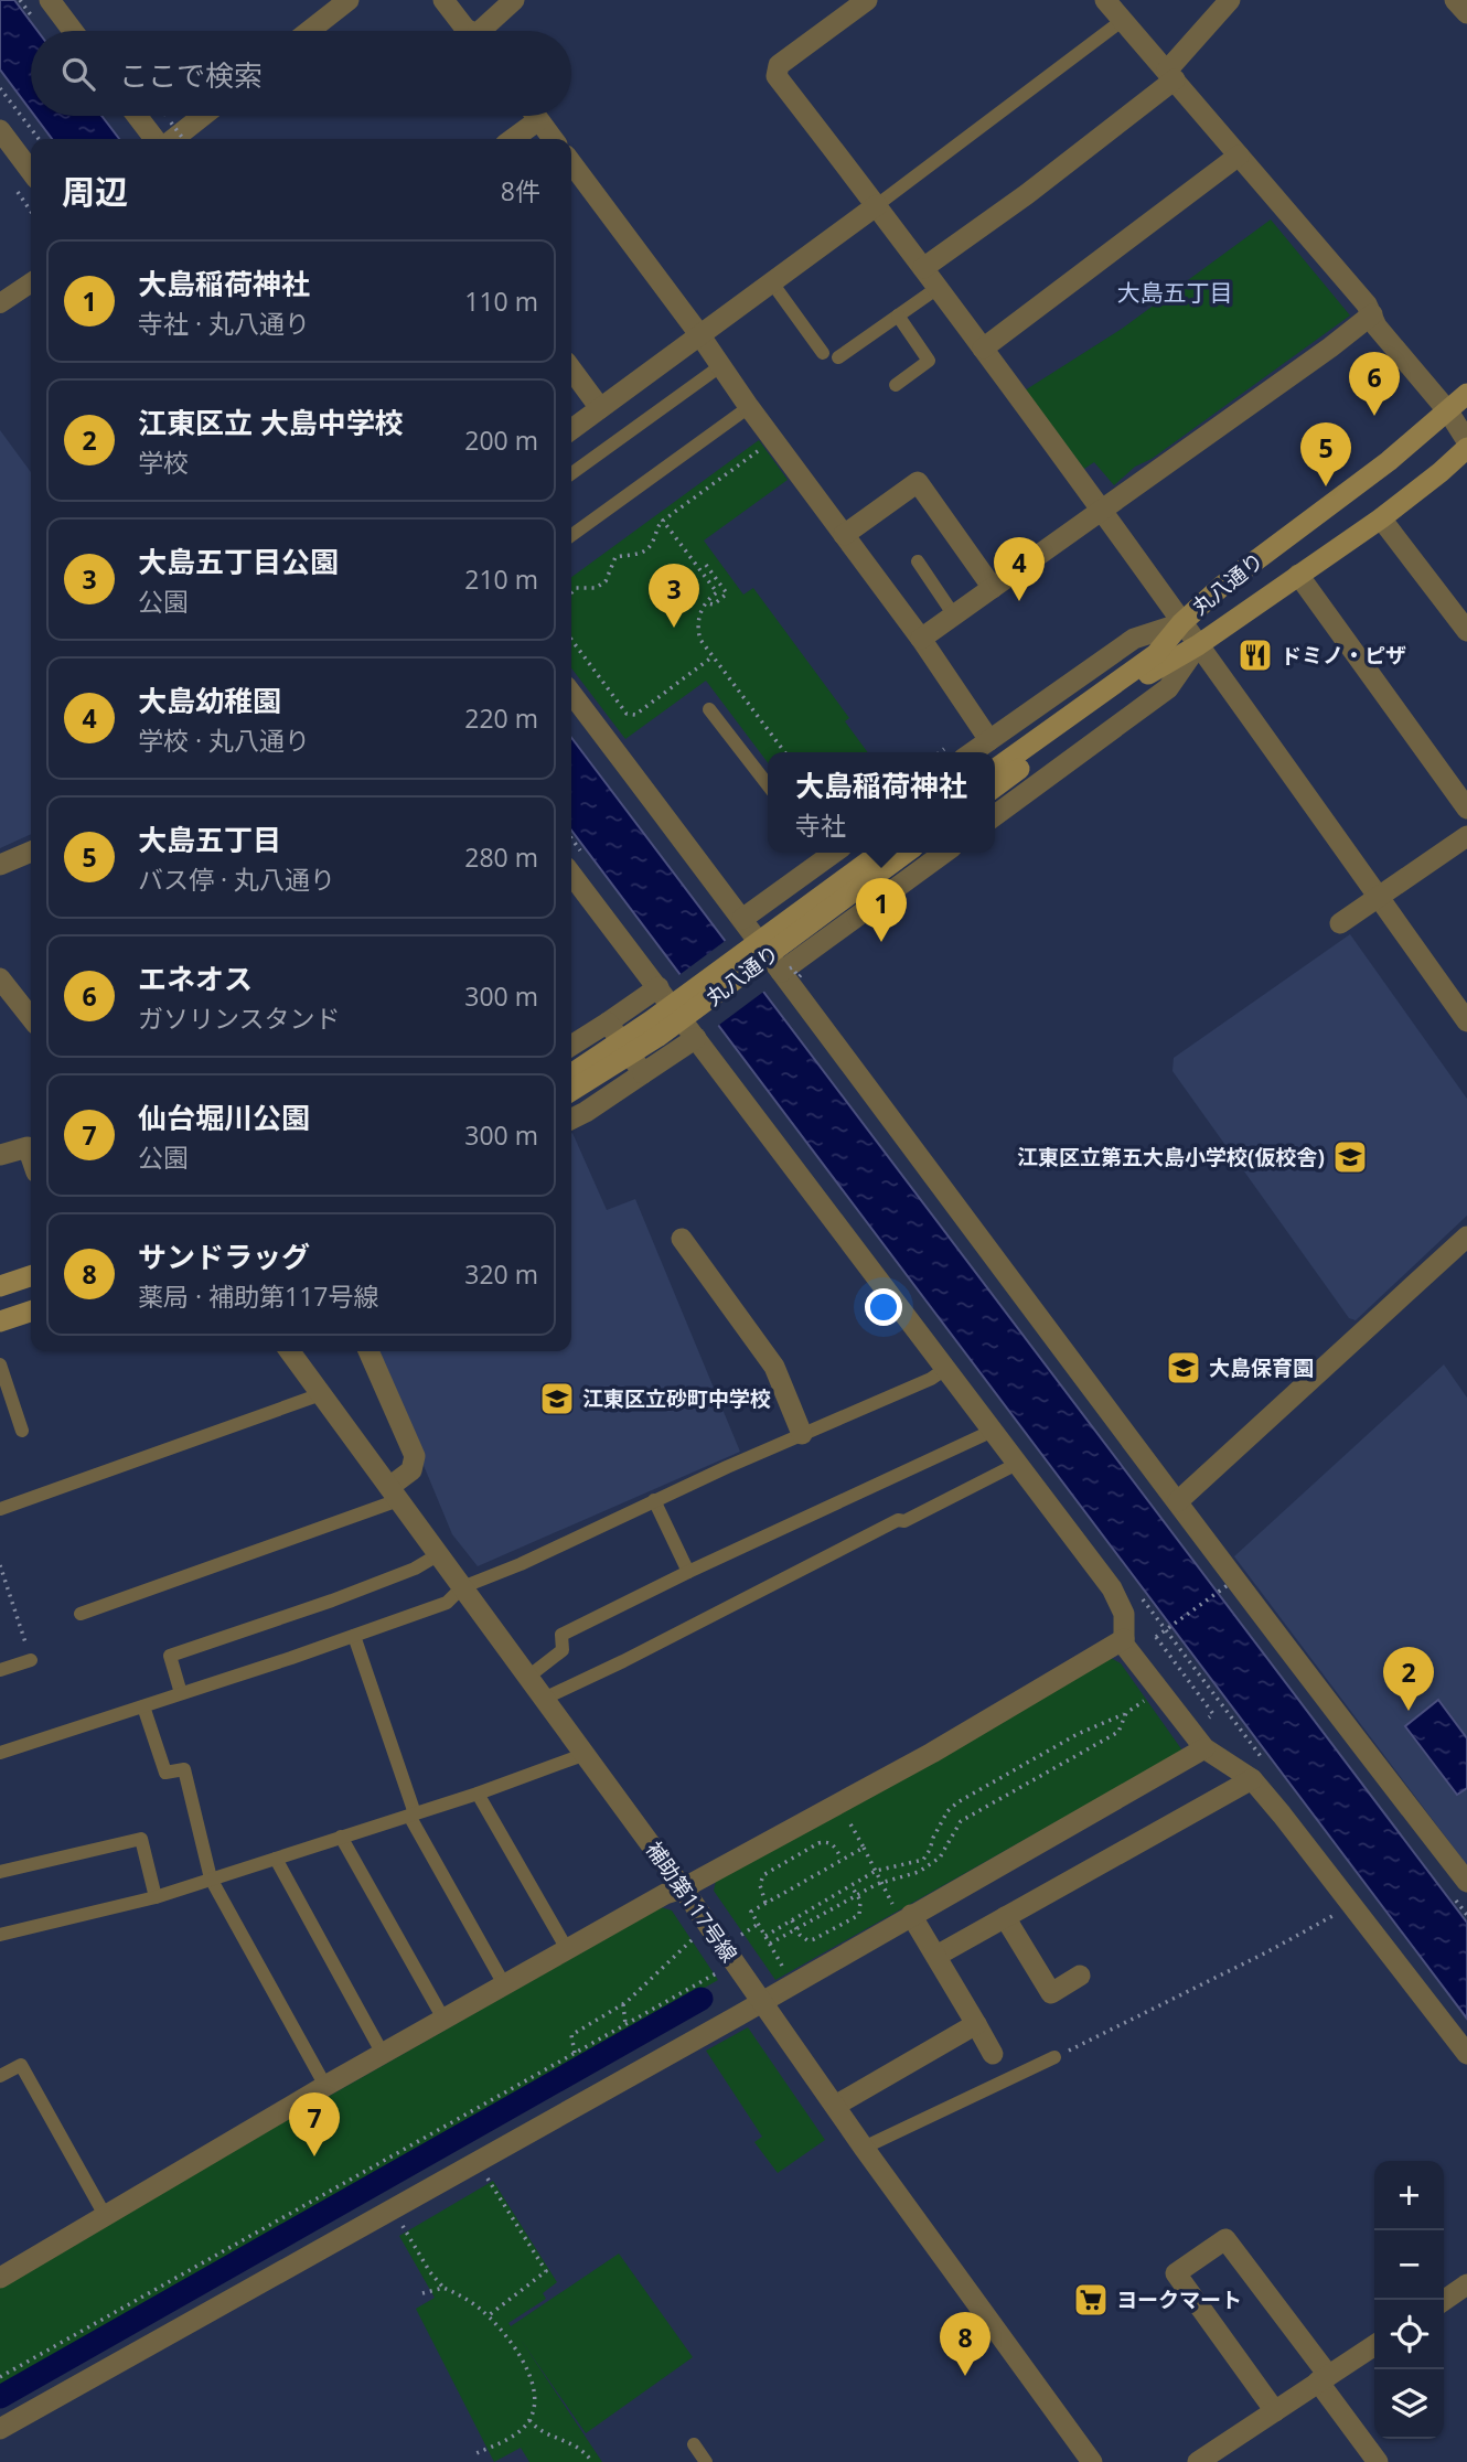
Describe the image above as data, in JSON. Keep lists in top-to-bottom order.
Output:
{
  "streets": {
    "main road": ["丸八通り"],
    "street": ["補助第117号線"]
  },
  "districts": ["大島五丁目"],
  "places": {
    "restaurant": ["ドミノ・ピザ"],
    "school or university": ["江東区立第五大島小学校(仮校舎)", "大島保育園", "江東区立砂町中学校"],
    "supermarket": ["ヨークマート"]
  },
  "page": {
    "search": "ここで検索",
    "heading": ["周辺", "8件"],
    "list": [
      {
        "mark": "1",
        "name": "大島稲荷神社",
        "note": "寺社 · 丸八通り",
        "value": "110 m"
      },
      {
        "mark": "2",
        "name": "江東区立 大島中学校",
        "note": "学校",
        "value": "200 m"
      },
      {
        "mark": "3",
        "name": "大島五丁目公園",
        "note": "公園",
        "value": "210 m"
      },
      {
        "mark": "4",
        "name": "大島幼稚園",
        "note": "学校 · 丸八通り",
        "value": "220 m"
      },
      {
        "mark": "5",
        "name": "大島五丁目",
        "note": "バス停 · 丸八通り",
        "value": "280 m"
      },
      {
        "mark": "6",
        "name": "エネオス",
        "note": "ガソリンスタンド",
        "value": "300 m"
      },
      {
        "mark": "7",
        "name": "仙台堀川公園",
        "note": "公園",
        "value": "300 m"
      },
      {
        "mark": "8",
        "name": "サンドラッグ",
        "note": "薬局 · 補助第117号線",
        "value": "320 m"
      }
    ],
    "pins": [
      "6",
      "5",
      "4",
      "3",
      "1",
      "2",
      "7",
      "8"
    ],
    "popup": ["大島稲荷神社", "寺社"],
    "map_buttons": ["+", "−"]
  }
}
